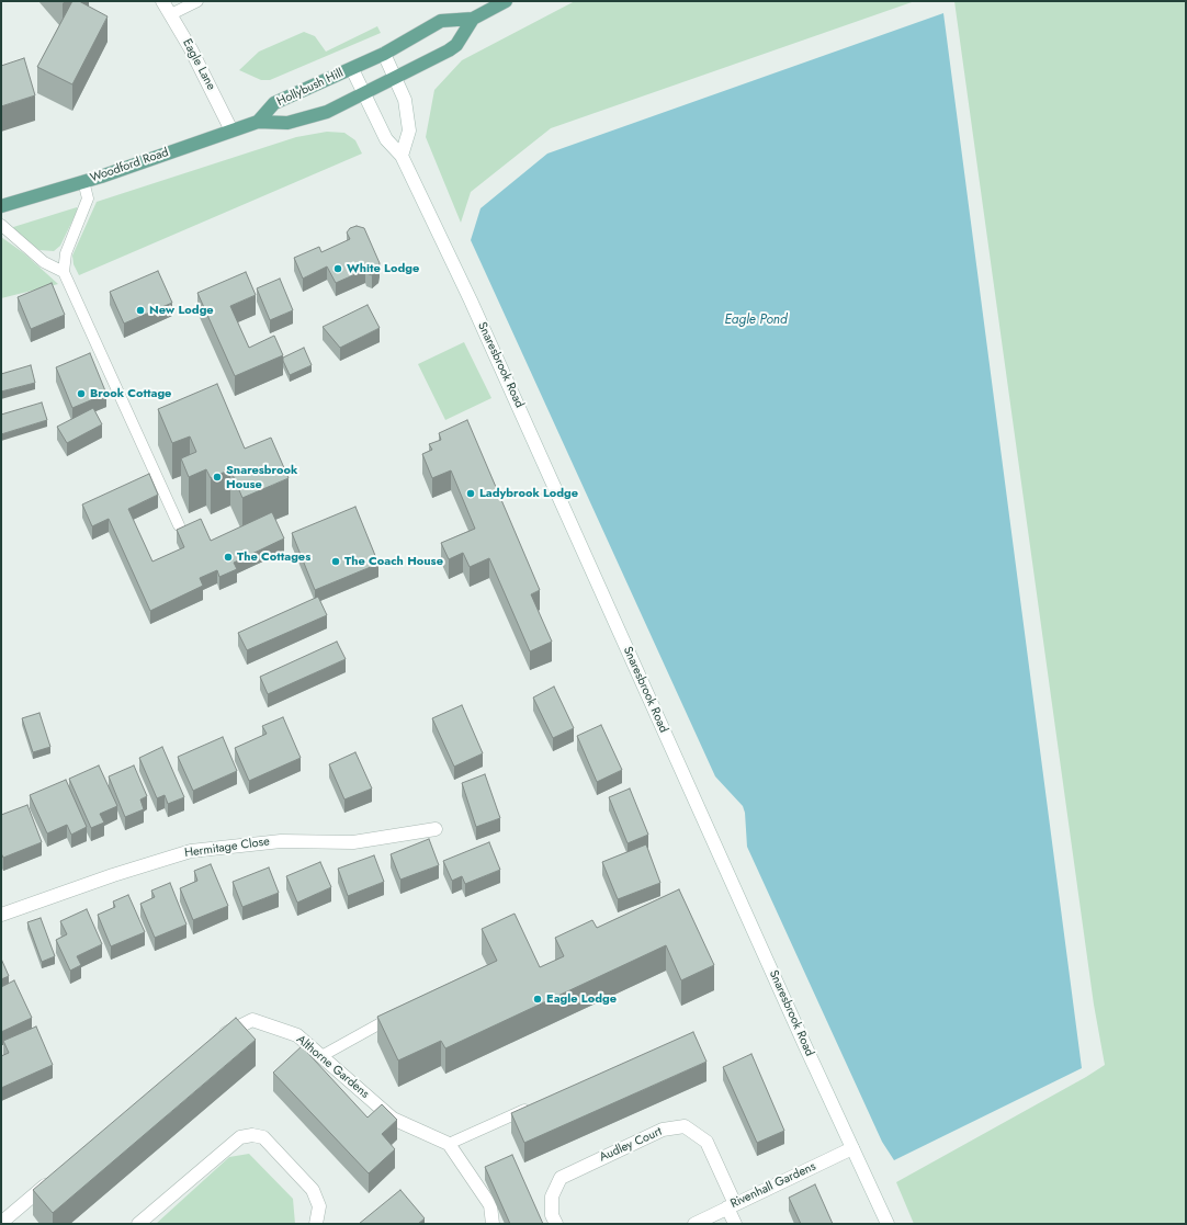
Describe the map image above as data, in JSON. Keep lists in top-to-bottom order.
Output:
{
  "streets": {
    "main road": ["Hollybush Hill", "Woodford Road"],
    "street": [
      "Eagle Lane",
      "Snaresbrook Road",
      "Hermitage Close",
      "Althorne Gardens",
      "Audley Court",
      "Rivenhall Gardens"
    ]
  },
  "crossings": [
    ["Eagle Lane", "Woodford Road"],
    ["Hollybush Hill", "Woodford Road"],
    ["Hollybush Hill", "Snaresbrook Road"],
    ["Snaresbrook Road", "Rivenhall Gardens"],
    ["Audley Court", "Rivenhall Gardens"]
  ],
  "water": ["Eagle Pond"],
  "places": [
    "White Lodge",
    "New Lodge",
    "Brook Cottage",
    "Snaresbrook House",
    "Ladybrook Lodge",
    "The Cottages",
    "The Coach House",
    "Eagle Lodge"
  ]
}
